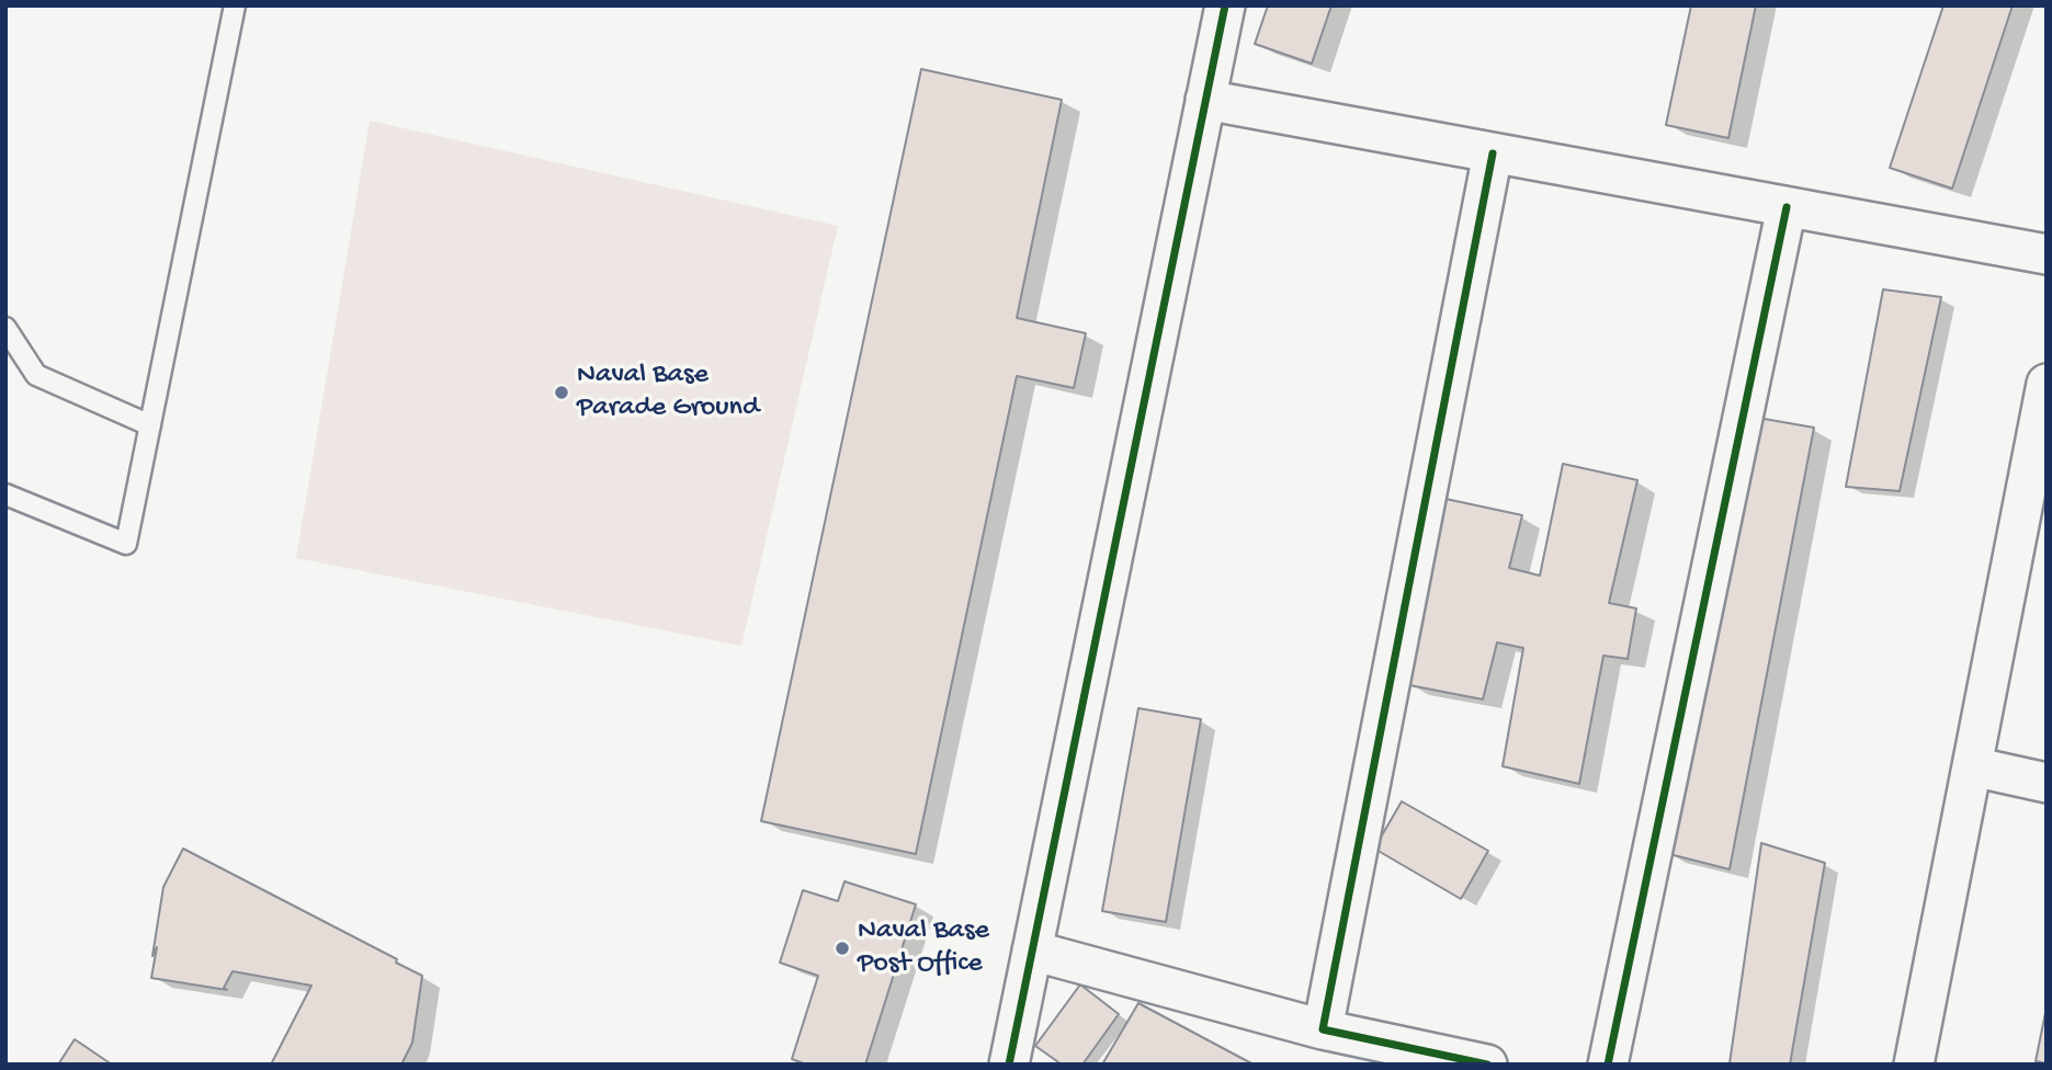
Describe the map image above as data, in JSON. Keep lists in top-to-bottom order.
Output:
{
  "places": ["Naval Base Parade Ground", "Naval Base Post Office"]
}
